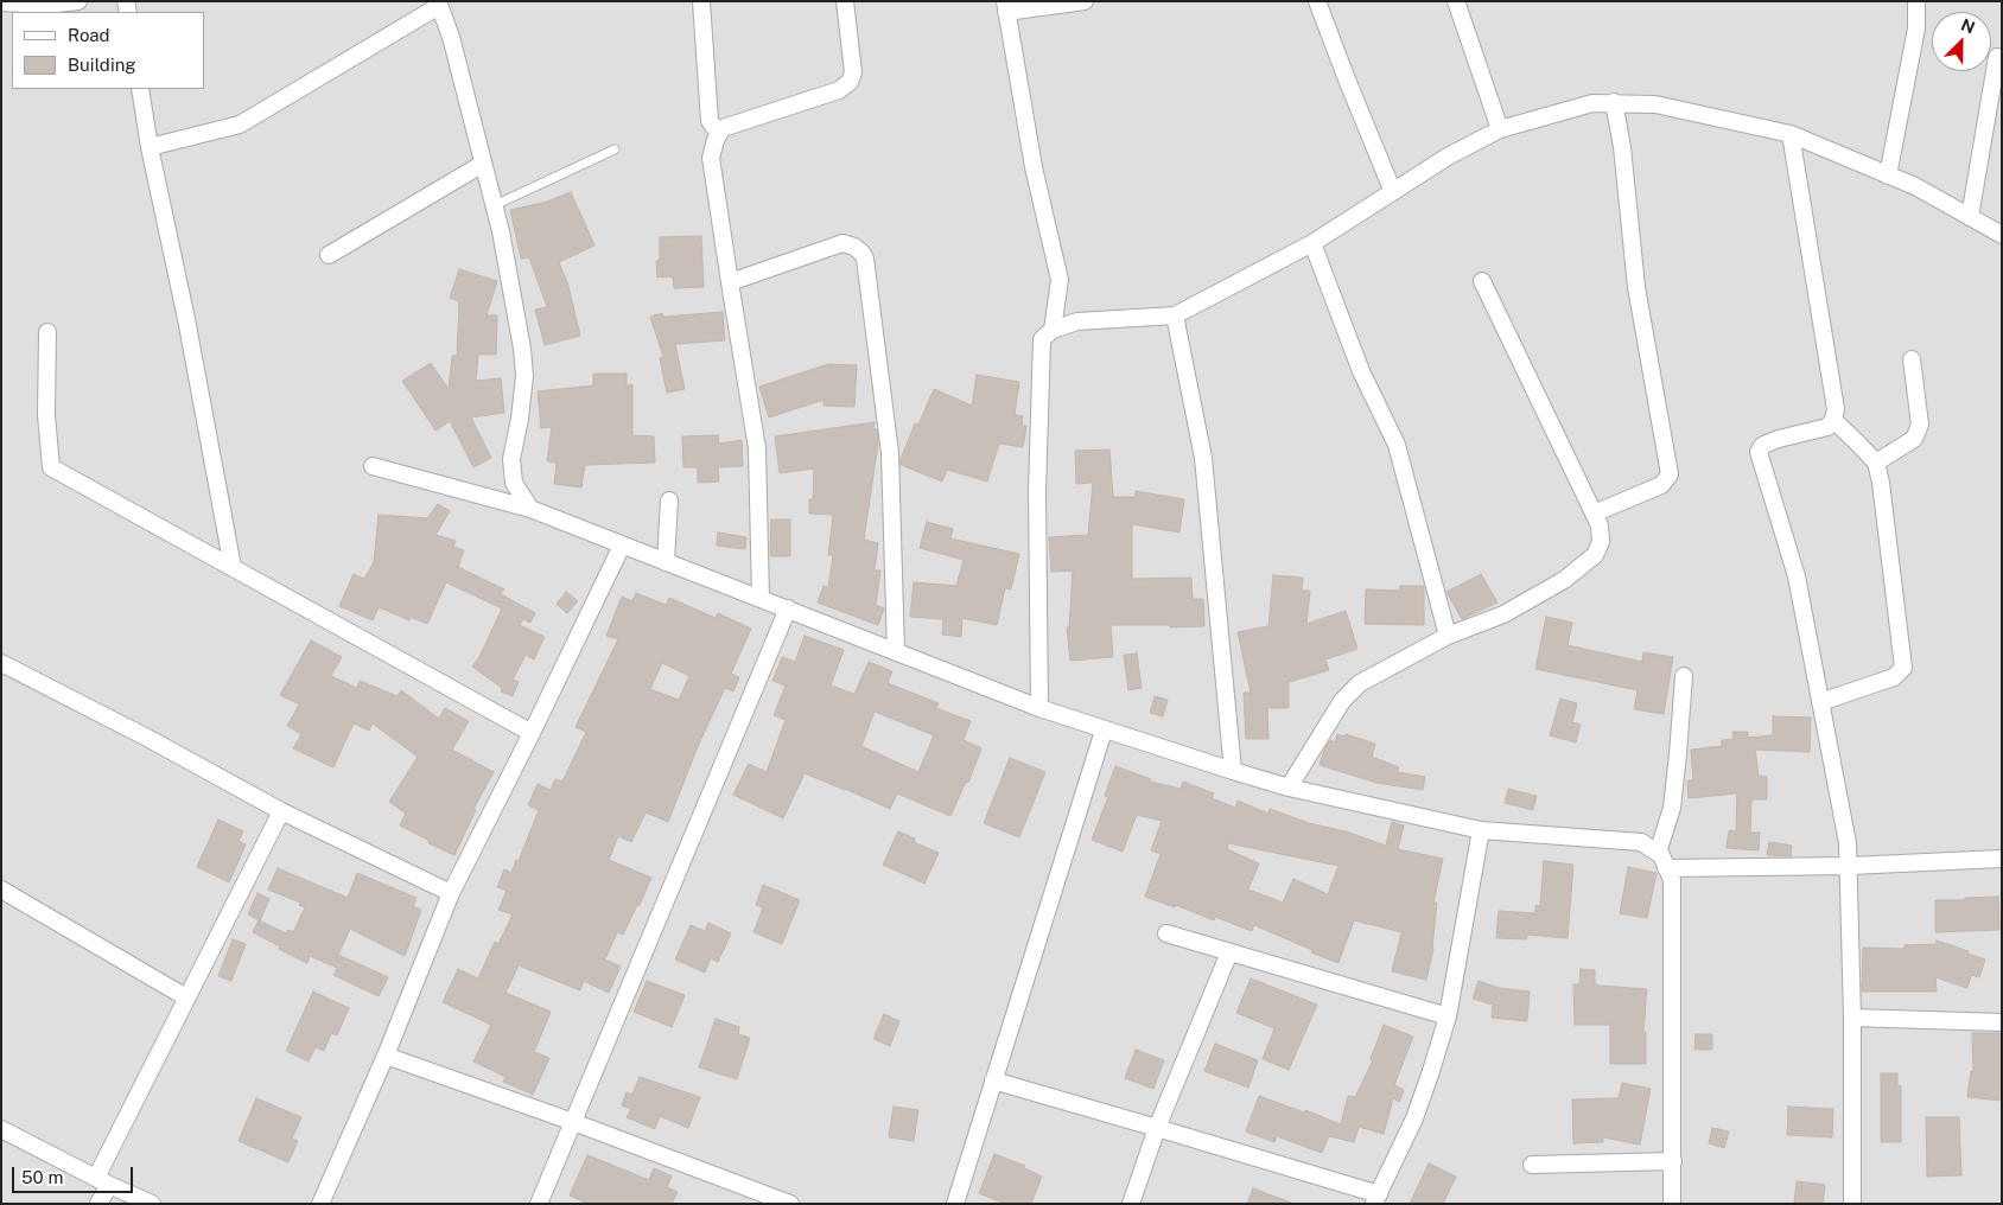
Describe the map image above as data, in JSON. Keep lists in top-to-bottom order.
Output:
{
  "legend": ["Road", "Building"],
  "scale_bar": "50 m",
  "north": "top right"
}
